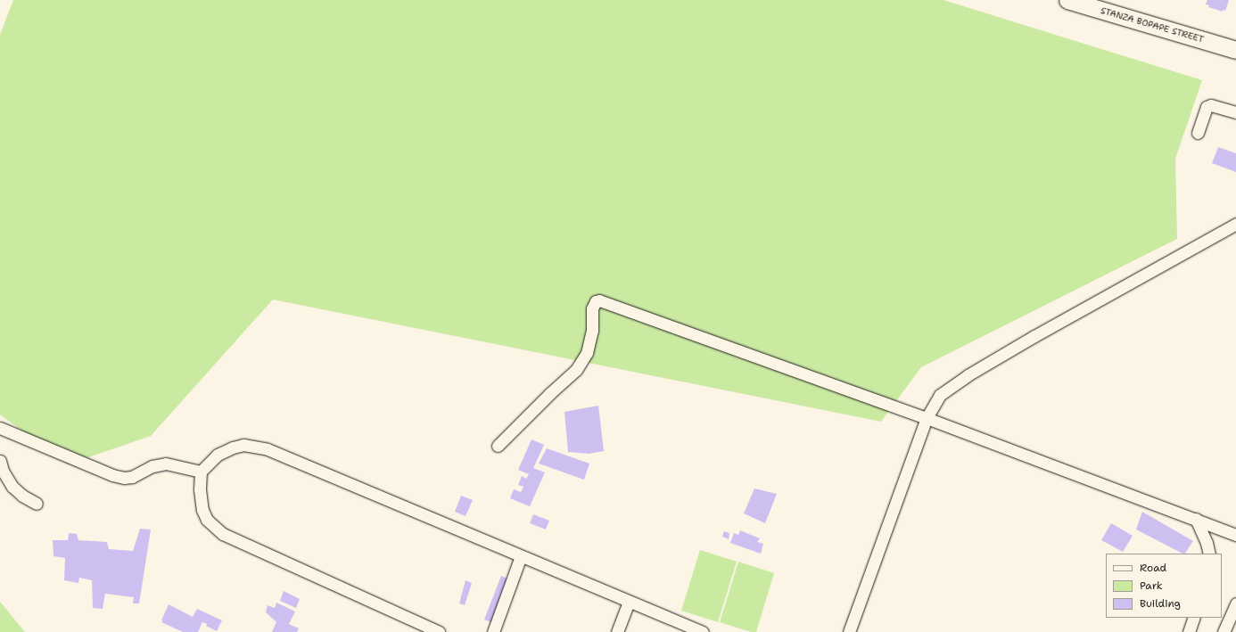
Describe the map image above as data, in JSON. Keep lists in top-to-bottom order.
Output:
{
  "streets": {
    "main road": ["STANZA BOPAPE STREET"]
  },
  "legend": ["Road", "Park", "Building"]
}
